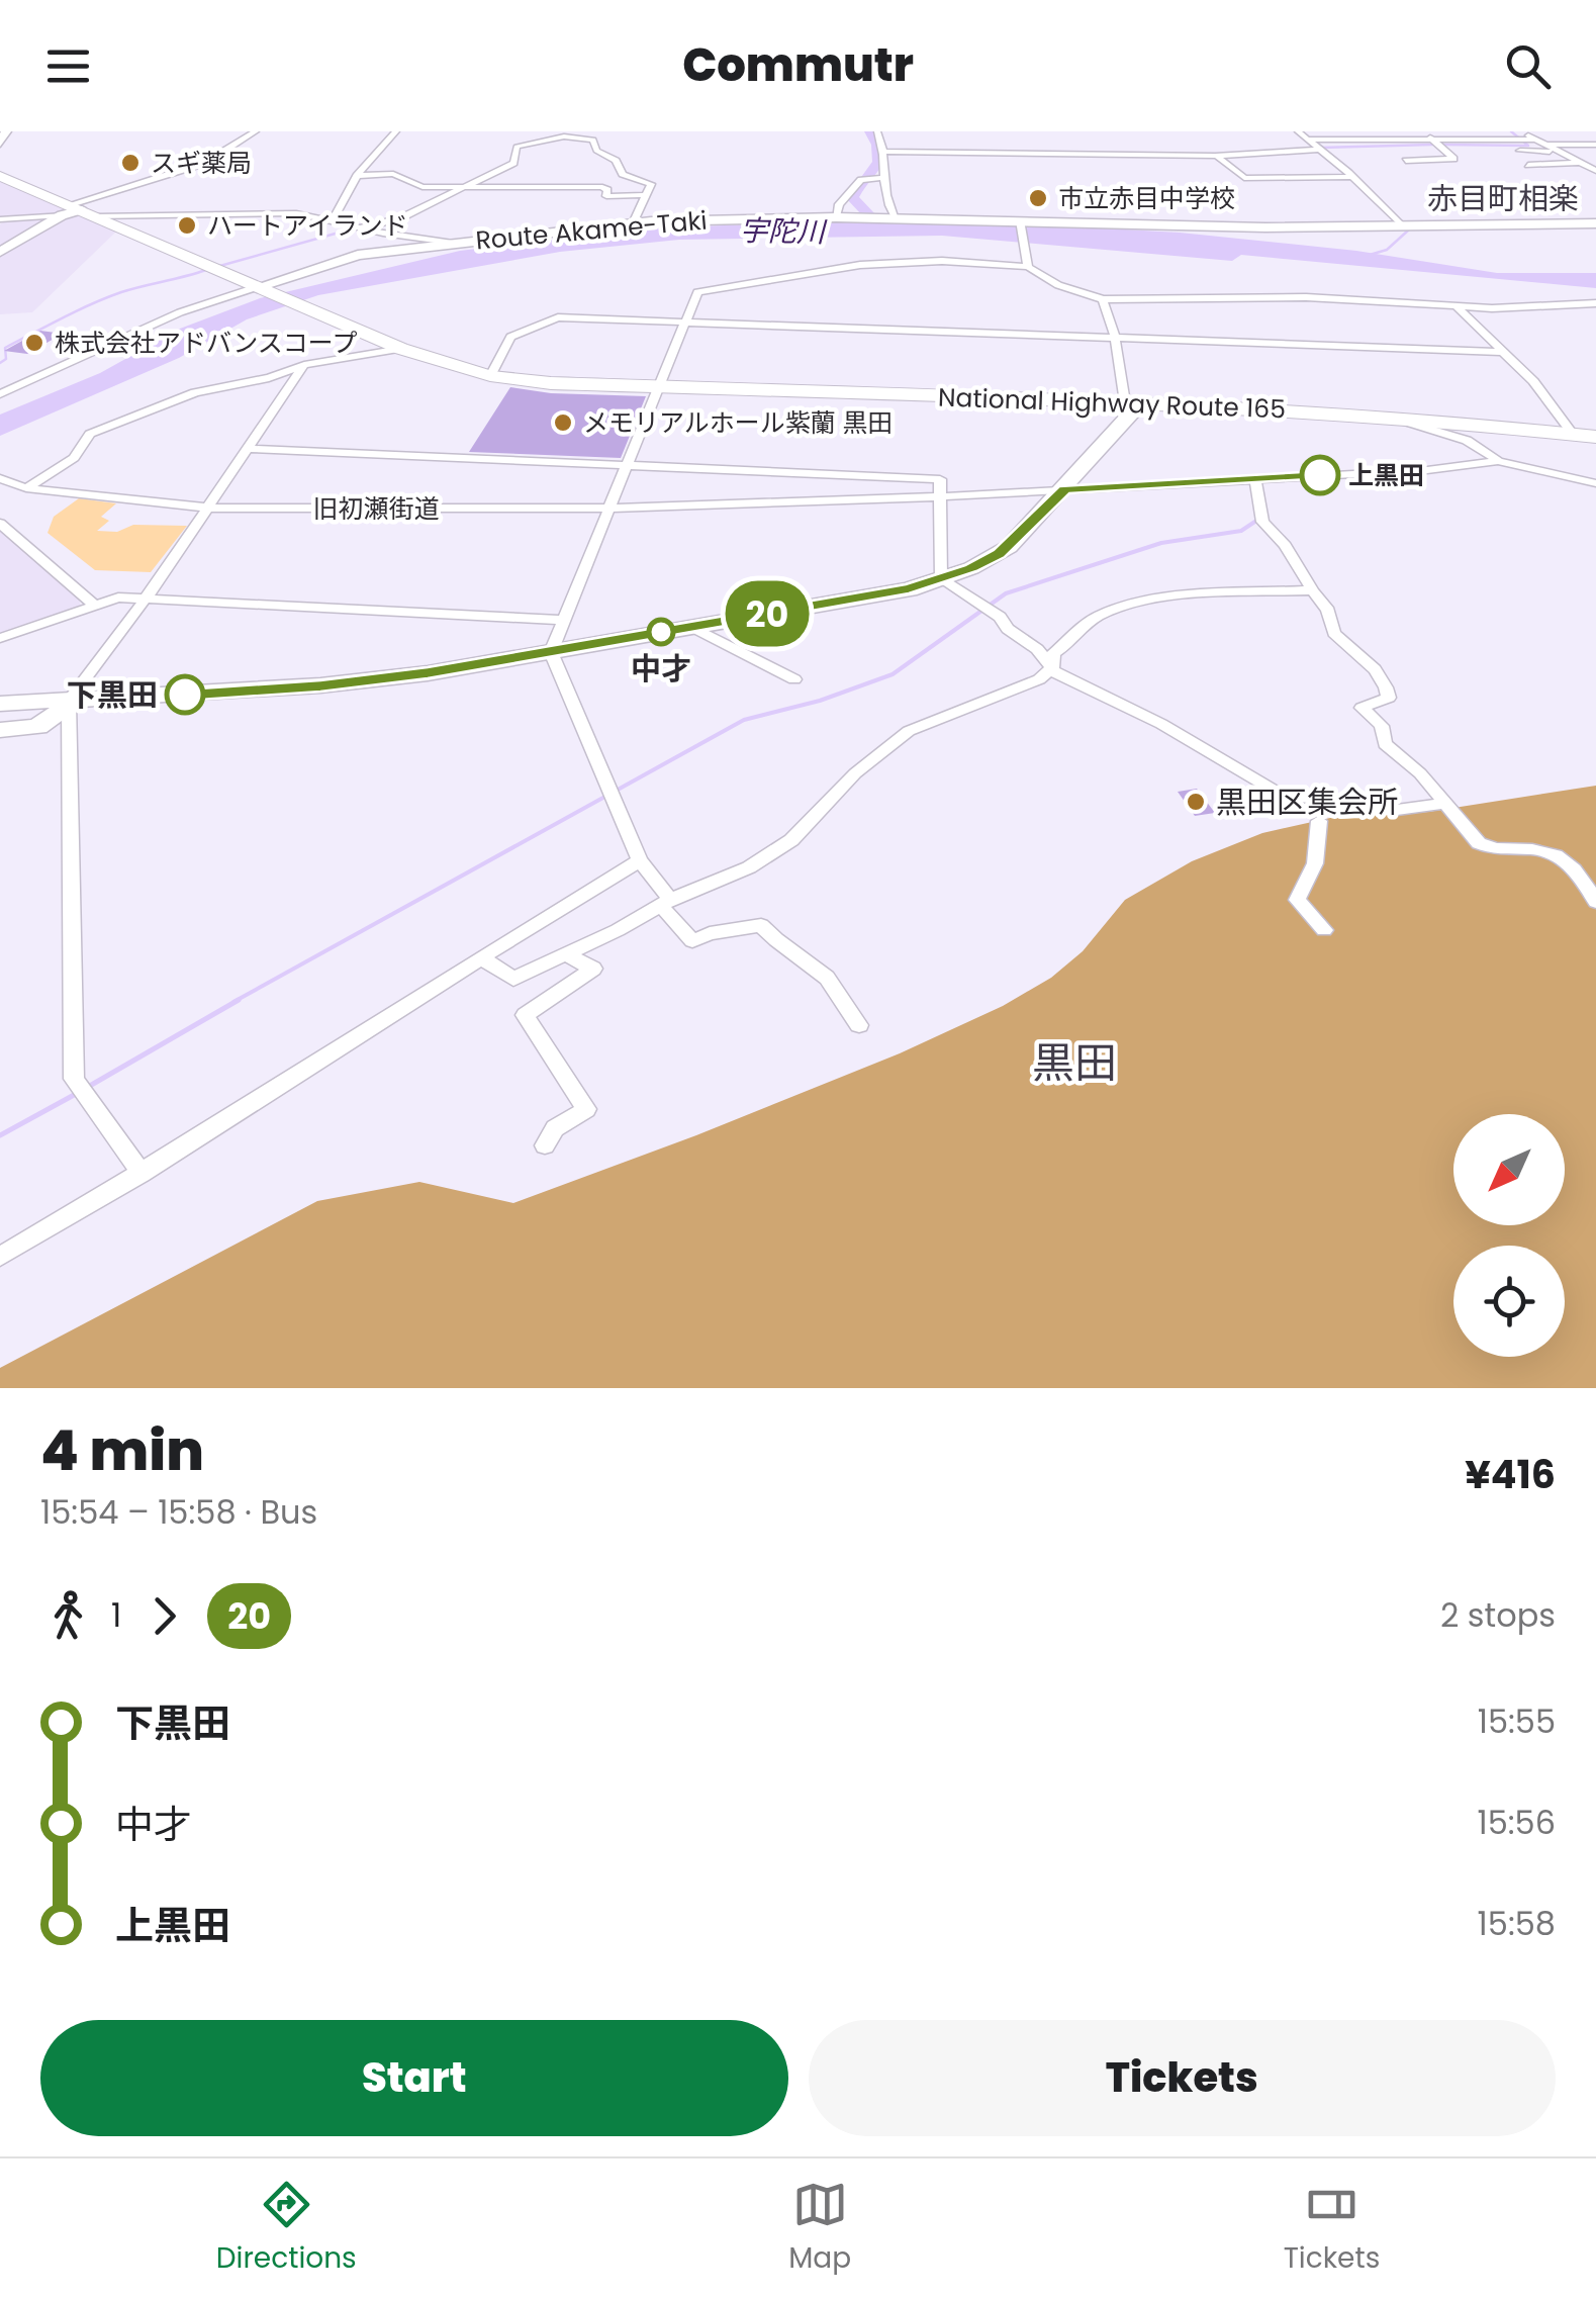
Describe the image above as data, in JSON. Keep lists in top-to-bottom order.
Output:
{
  "streets": {
    "highway": ["National Highway Route 165"],
    "main road": ["Route Akame-Taki"],
    "street": ["旧初瀬街道"]
  },
  "crossings": [
    ["Route Akame-Taki", "National Highway Route 165"]
  ],
  "districts": ["赤目町相楽", "黒田"],
  "water": ["宇陀川"],
  "places": [
    "スギ薬局",
    "市立赤目中学校",
    "ハートアイランド",
    "株式会社アドバンスコープ",
    "メモリアルホール紫蘭 黒田",
    "上黒田",
    "中才",
    "下黒田",
    "黒田区集会所"
  ],
  "lines": ["bus line 20"],
  "north": "bottom left",
  "page": {
    "header": "Commutr",
    "on_map": "20",
    "heading": ["4 min", "15:54 – 15:58 · Bus", "¥416"],
    "legs": ["1", "20", "2 stops"],
    "list": [
      {
        "name": "下黒田",
        "value": "15:55"
      },
      {
        "name": "中才",
        "value": "15:56"
      },
      {
        "name": "上黒田",
        "value": "15:58"
      }
    ],
    "buttons": ["Start", "Tickets"],
    "tabs": ["Directions", "Map", "Tickets"]
  }
}
